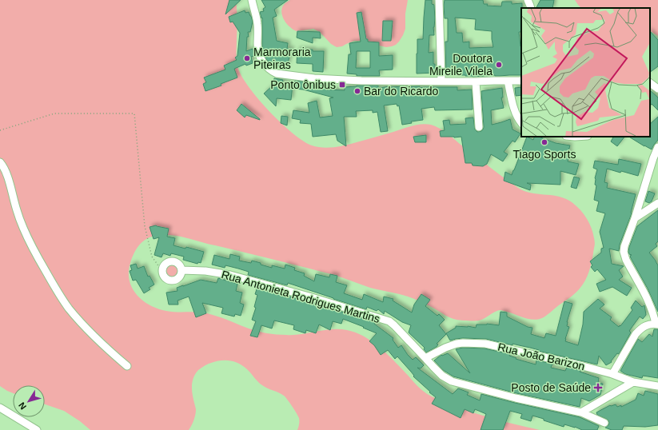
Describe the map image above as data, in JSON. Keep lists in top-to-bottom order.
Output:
{
  "streets": {
    "street": ["Rua Antonieta Rodrigues Martins", "Rua João Barizon"]
  },
  "crossings": [
    ["Rua Antonieta Rodrigues Martins", "Rua João Barizon"]
  ],
  "places": {
    "other": [
      "Marmoraria Piteiras",
      "Doutora Mireile Vilela",
      "Bar do Ricardo",
      "Tiago Sports"
    ],
    "transit": ["Ponto ônibus"],
    "health": ["Posto de Saúde"]
  },
  "north": "bottom left"
}
